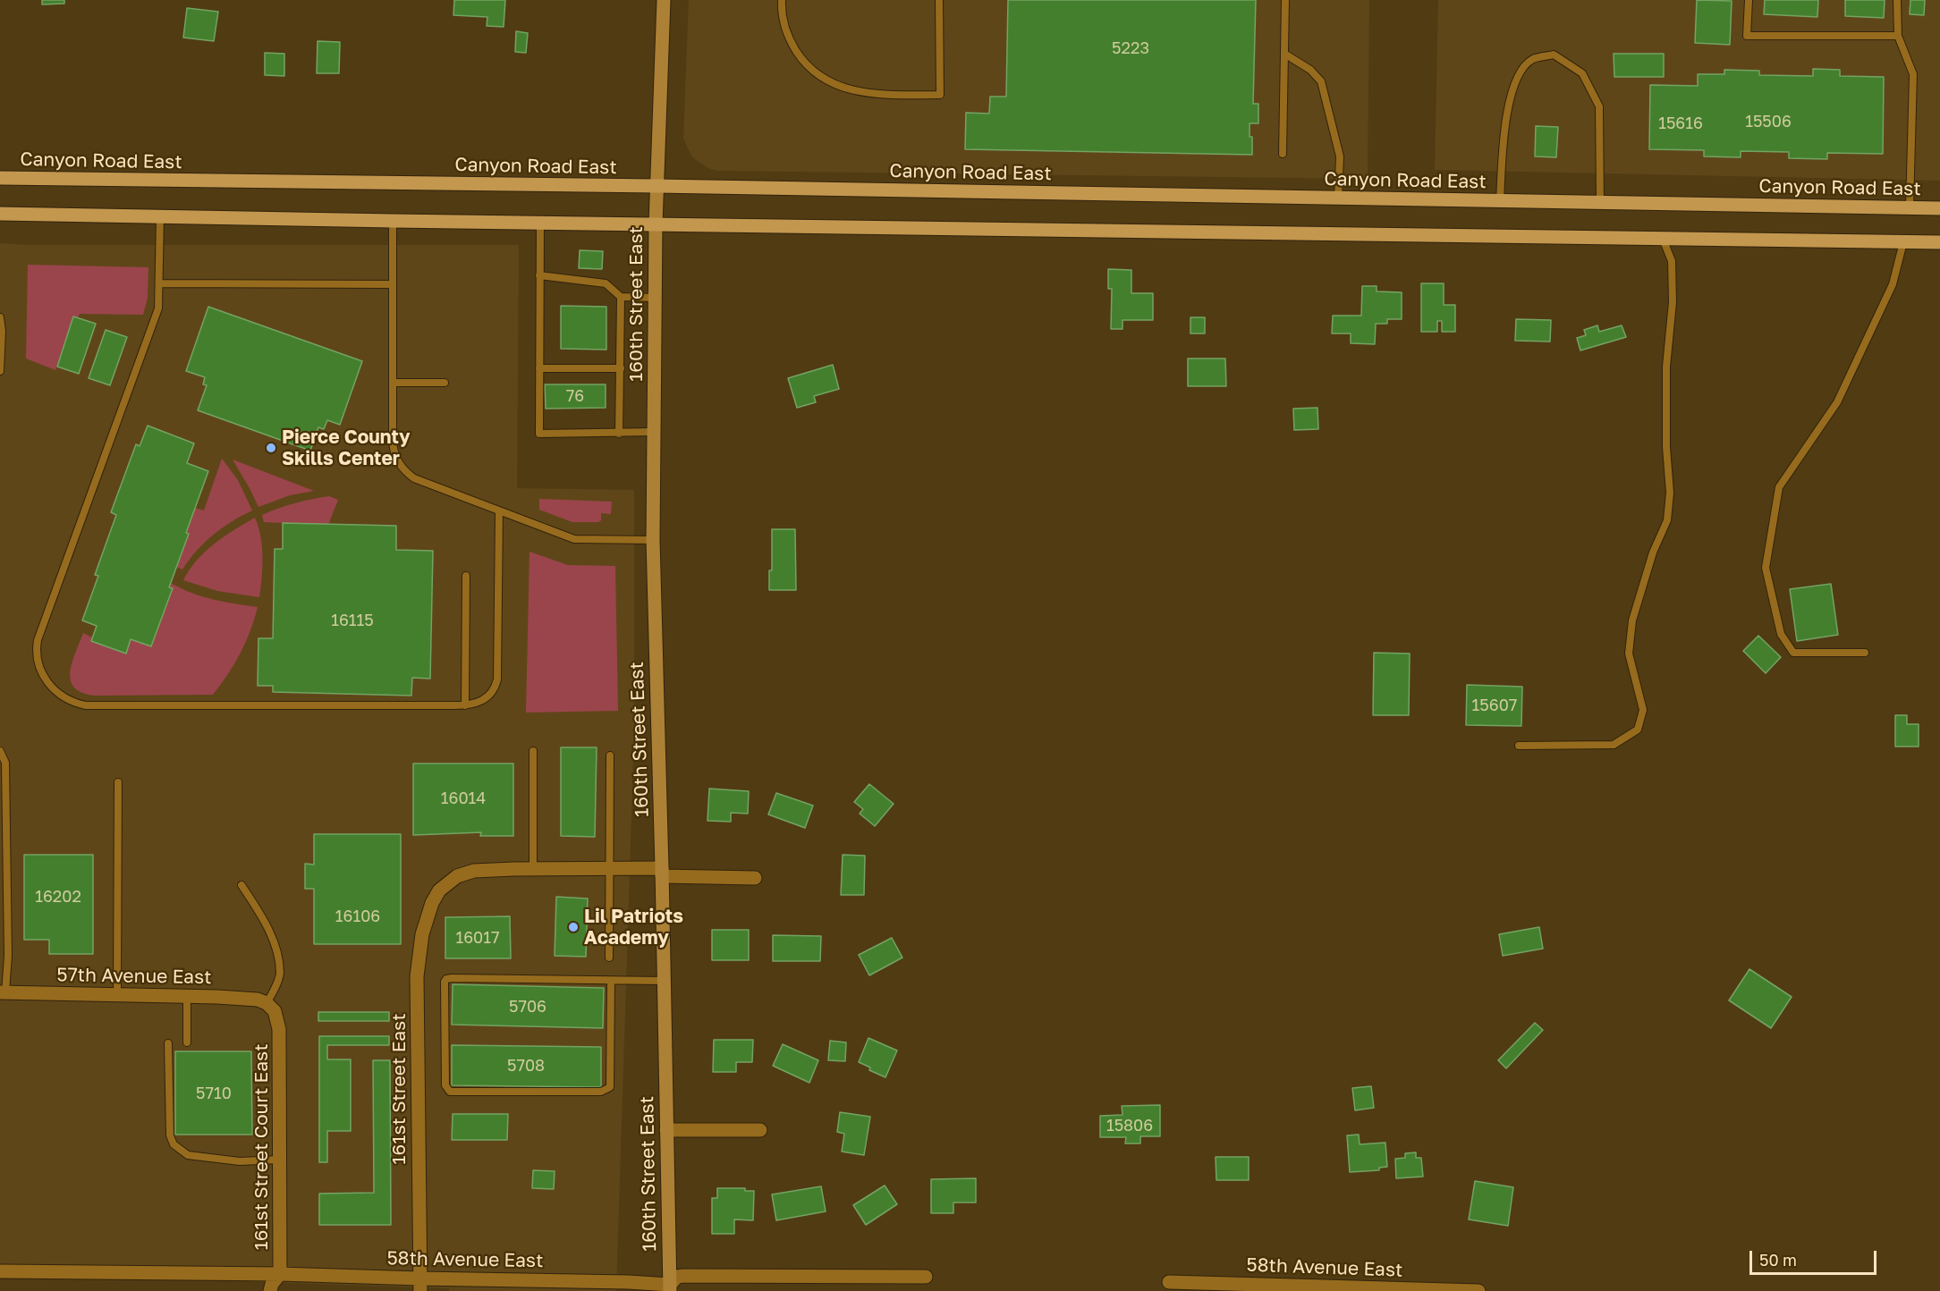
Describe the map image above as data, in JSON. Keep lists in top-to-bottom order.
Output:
{
  "streets": {
    "main road": ["Canyon Road East", "160th Street East"],
    "street": [
      "57th Avenue East",
      "161st Street East",
      "161st Street Court East",
      "58th Avenue East"
    ]
  },
  "crossings": [
    ["Canyon Road East", "160th Street East"],
    ["160th Street East", "58th Avenue East"],
    ["57th Avenue East", "161st Street Court East"],
    ["161st Street East", "58th Avenue East"],
    ["161st Street Court East", "58th Avenue East"]
  ],
  "places": ["Pierce County Skills Center", "Lil Patriots Academy"],
  "house_numbers": [
    "5223",
    "15506",
    "15616",
    "76",
    "16115",
    "15607",
    "16014",
    "16202",
    "16106",
    "16017",
    "5706",
    "5708",
    "5710",
    "15806"
  ],
  "scale_bar": "50 m"
}
